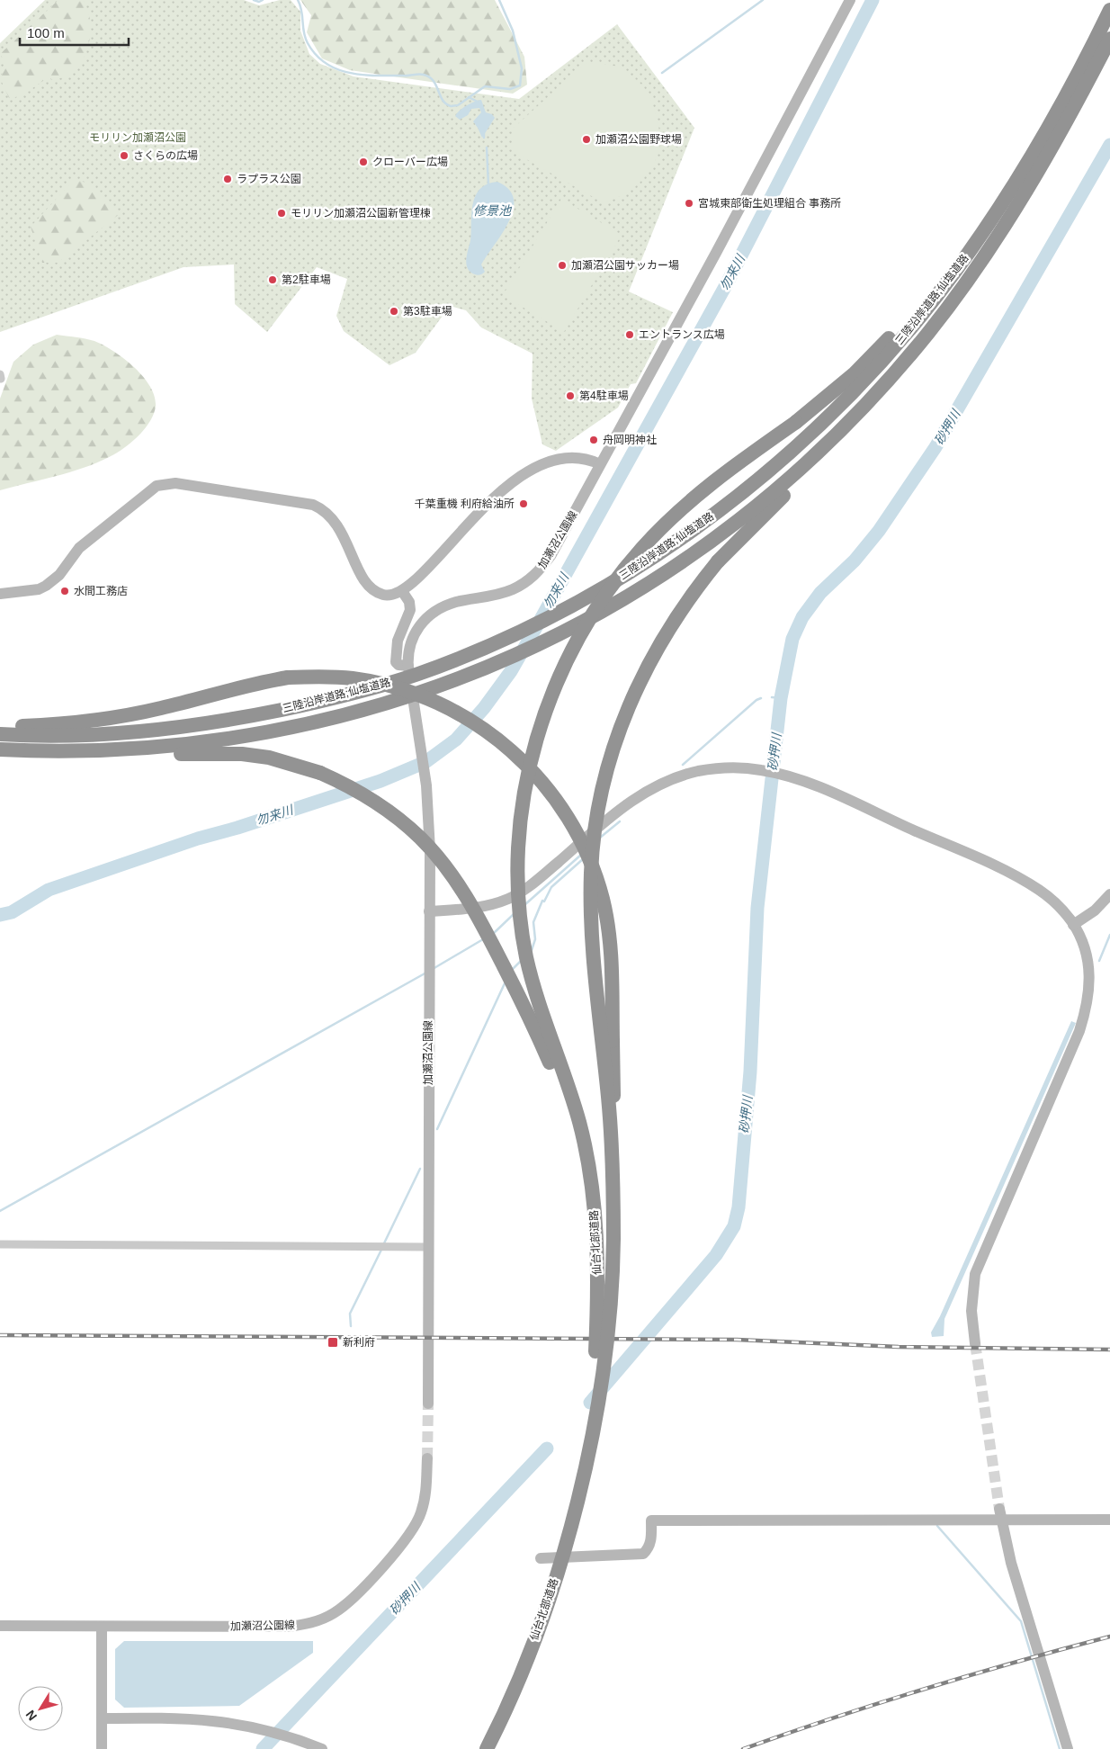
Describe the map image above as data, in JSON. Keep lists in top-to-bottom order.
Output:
{
  "streets": {
    "highway": ["三陸沿岸道路;仙塩道路", "仙台北部道路"],
    "street": ["加瀬沼公園線"]
  },
  "crossings": [
    ["三陸沿岸道路;仙塩道路", "加瀬沼公園線"]
  ],
  "water": ["修景池", "勿来川", "砂押川"],
  "parks": ["モリリン加瀬沼公園"],
  "places": {
    "other": [
      "加瀬沼公園野球場",
      "さくらの広場",
      "クローバー広場",
      "ラプラス公園",
      "宮城東部衛生処理組合 事務所",
      "モリリン加瀬沼公園新管理棟",
      "加瀬沼公園サッカー場",
      "第2駐車場",
      "第3駐車場",
      "エントランス広場",
      "第4駐車場",
      "舟岡明神社",
      "千葉重機 利府給油所",
      "水間工務店"
    ],
    "transit": ["新利府"]
  },
  "scale_bar": "100 m",
  "north": "bottom left"
}
